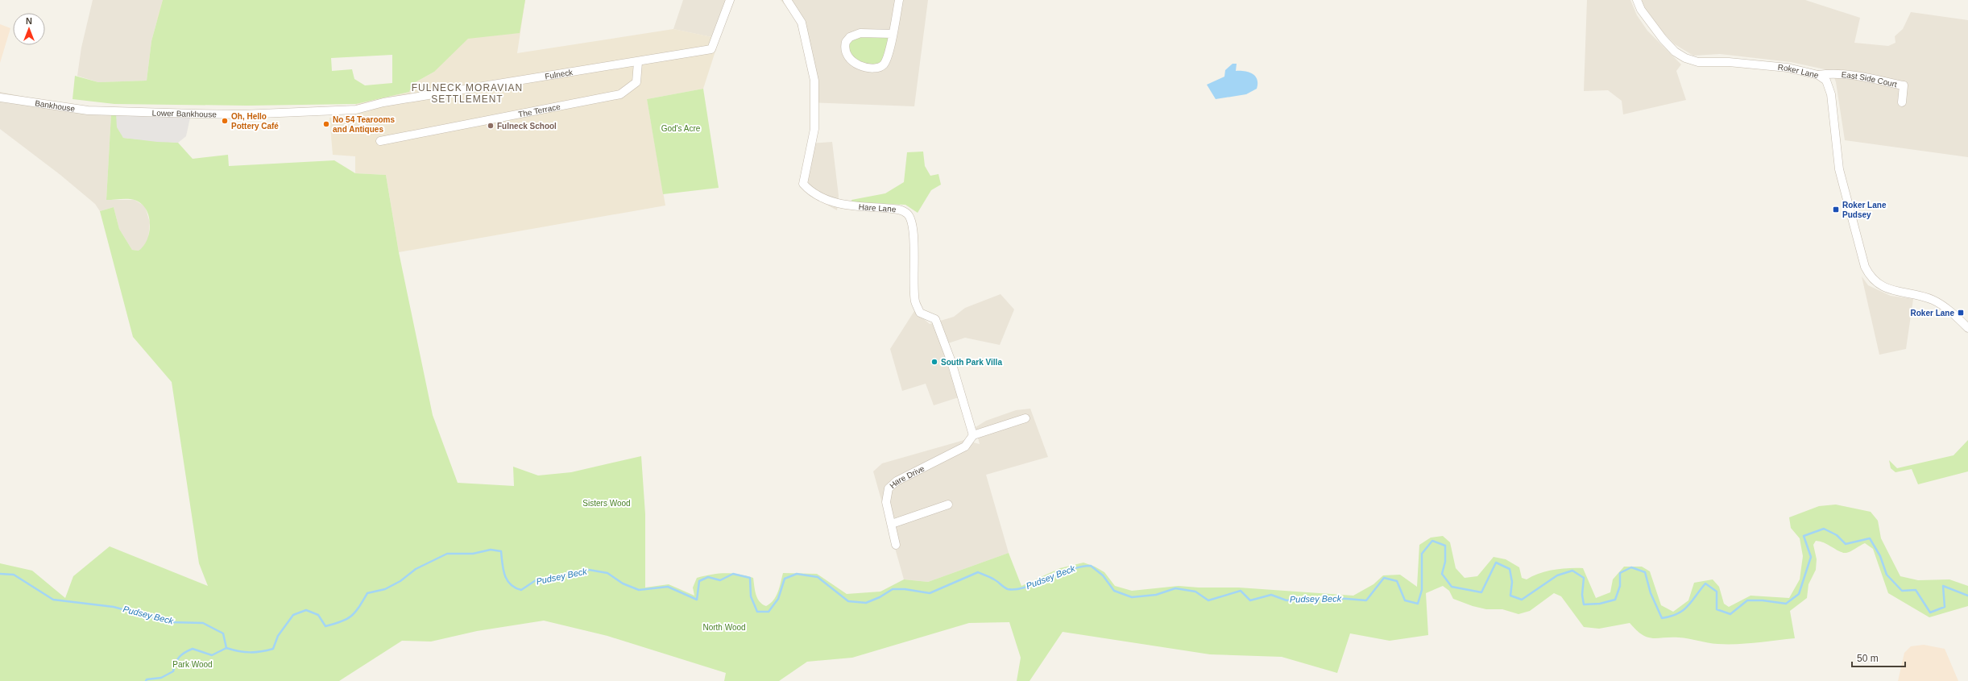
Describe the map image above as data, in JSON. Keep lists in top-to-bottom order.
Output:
{
  "streets": {
    "street": [
      "Roker Lane",
      "Fulneck",
      "East Side Court",
      "Bankhouse",
      "The Terrace",
      "Lower Bankhouse",
      "Hare Lane",
      "Hare Drive"
    ]
  },
  "crossings": [
    ["Roker Lane", "East Side Court"],
    ["Fulneck", "The Terrace"],
    ["Fulneck", "Lower Bankhouse"],
    ["Bankhouse", "Lower Bankhouse"],
    ["Hare Lane", "Hare Drive"]
  ],
  "districts": ["FULNECK MORAVIAN SETTLEMENT"],
  "water": ["Pudsey Beck"],
  "parks": [
    "God's Acre",
    "Sisters Wood",
    "North Wood",
    "Park Wood"
  ],
  "places": {
    "other": [
      "Oh, Hello Pottery Café",
      "No 54 Tearooms and Antiques",
      "Fulneck School",
      "South Park Villa"
    ],
    "transit": ["Roker Lane Pudsey", "Roker Lane"]
  },
  "scale_bar": "50 m",
  "north": "top"
}
